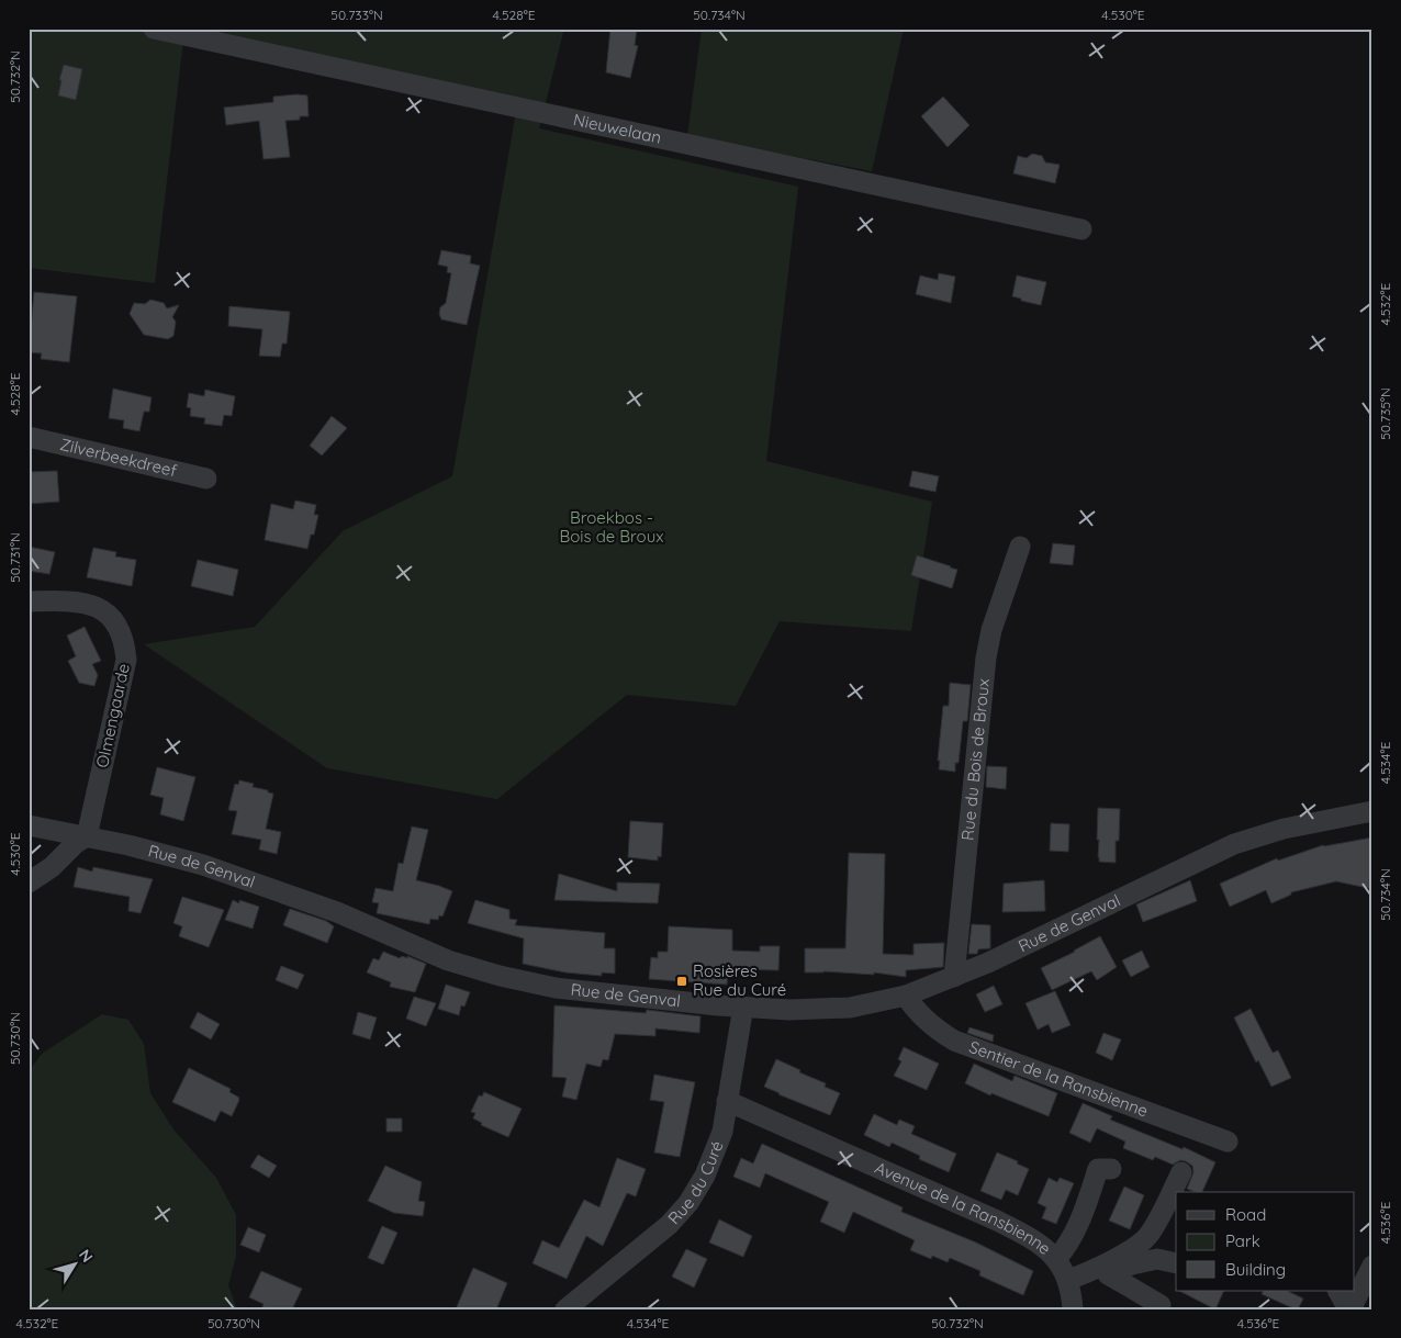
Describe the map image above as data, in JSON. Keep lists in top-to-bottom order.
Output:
{
  "streets": {
    "street": [
      "Nieuwelaan",
      "Zilverbeekdreef",
      "Olmengaarde",
      "Rue du Bois de Broux",
      "Rue de Genval",
      "Sentier de la Ransbienne",
      "Rue du Curé",
      "Avenue de la Ransbienne"
    ]
  },
  "crossings": [
    ["Olmengaarde", "Rue de Genval"],
    ["Rue du Bois de Broux", "Rue de Genval"],
    ["Rue de Genval", "Sentier de la Ransbienne"],
    ["Rue de Genval", "Rue du Curé"],
    ["Rue du Curé", "Avenue de la Ransbienne"]
  ],
  "parks": ["Broekbos - Bois de Broux"],
  "places": {
    "transit": ["Rosières Rue du Curé"]
  },
  "legend": ["Road", "Park", "Building"],
  "north": "top right",
  "coordinates": [
    "50.733°N",
    "4.528°E",
    "50.734°N",
    "4.530°E",
    "50.732°N",
    "4.532°E",
    "50.735°N",
    "50.731°N",
    "4.534°E",
    "50.730°N",
    "4.536°E"
  ]
}
